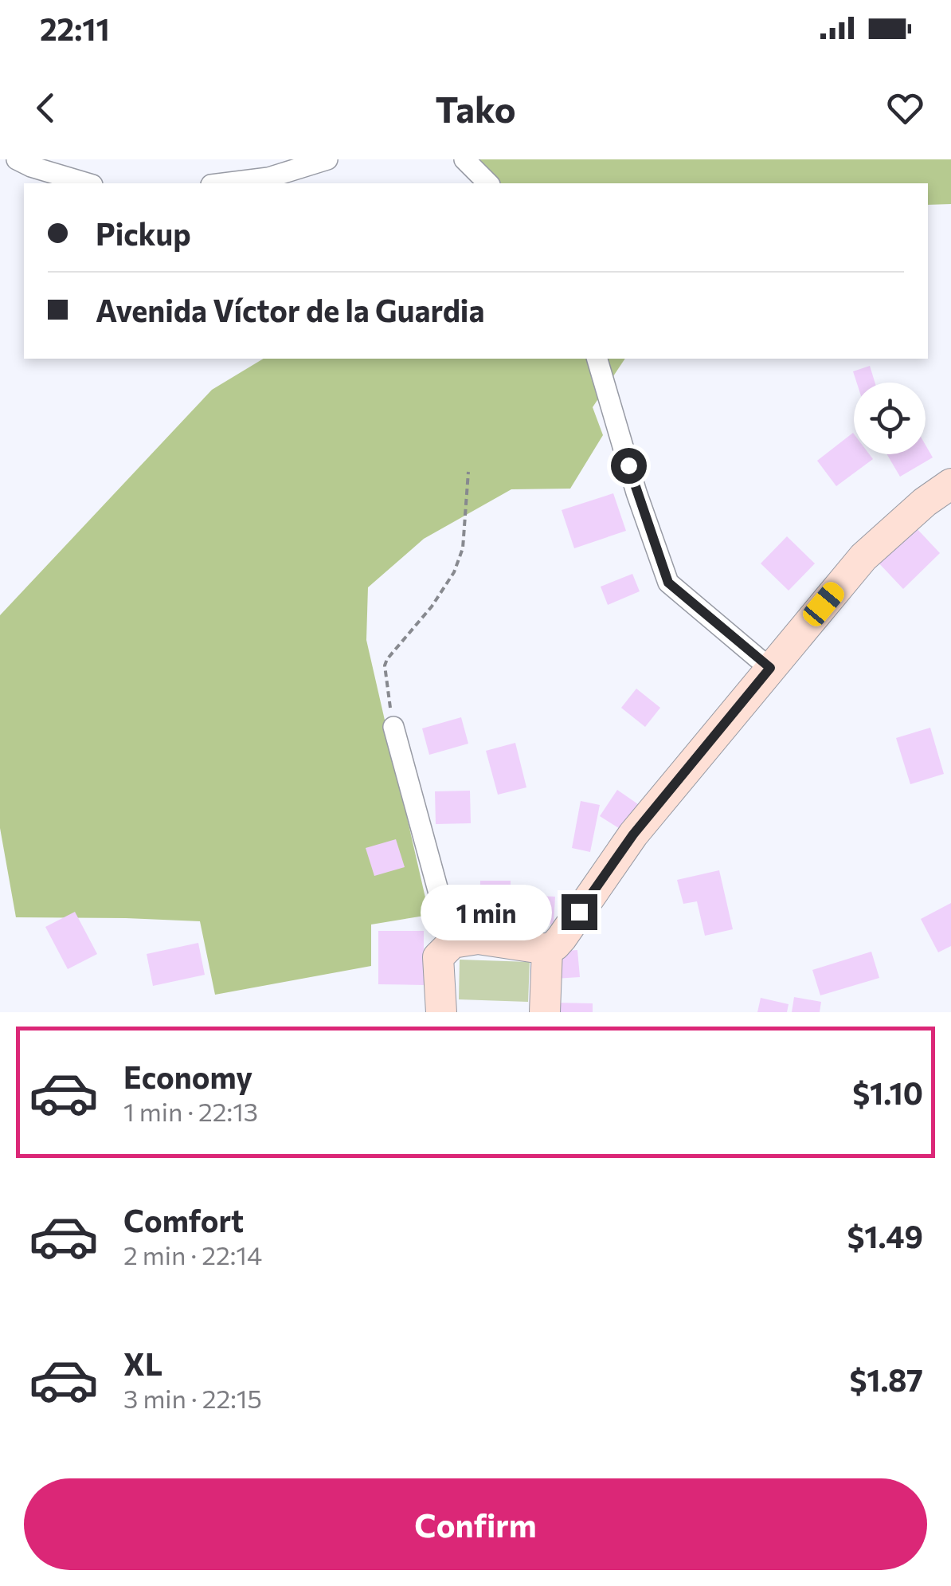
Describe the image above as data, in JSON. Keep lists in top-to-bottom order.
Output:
{
  "page": {
    "status": "22:11",
    "header": "Tako",
    "banner": ["Pickup", "Avenida Víctor de la Guardia"],
    "bubble": "1 min",
    "list": [
      {
        "name": "Economy",
        "note": "1 min · 22:13",
        "value": "$1.10"
      },
      {
        "name": "Comfort",
        "note": "2 min · 22:14",
        "value": "$1.49"
      },
      {
        "name": "XL",
        "note": "3 min · 22:15",
        "value": "$1.87"
      }
    ],
    "buttons": "Confirm"
  }
}
